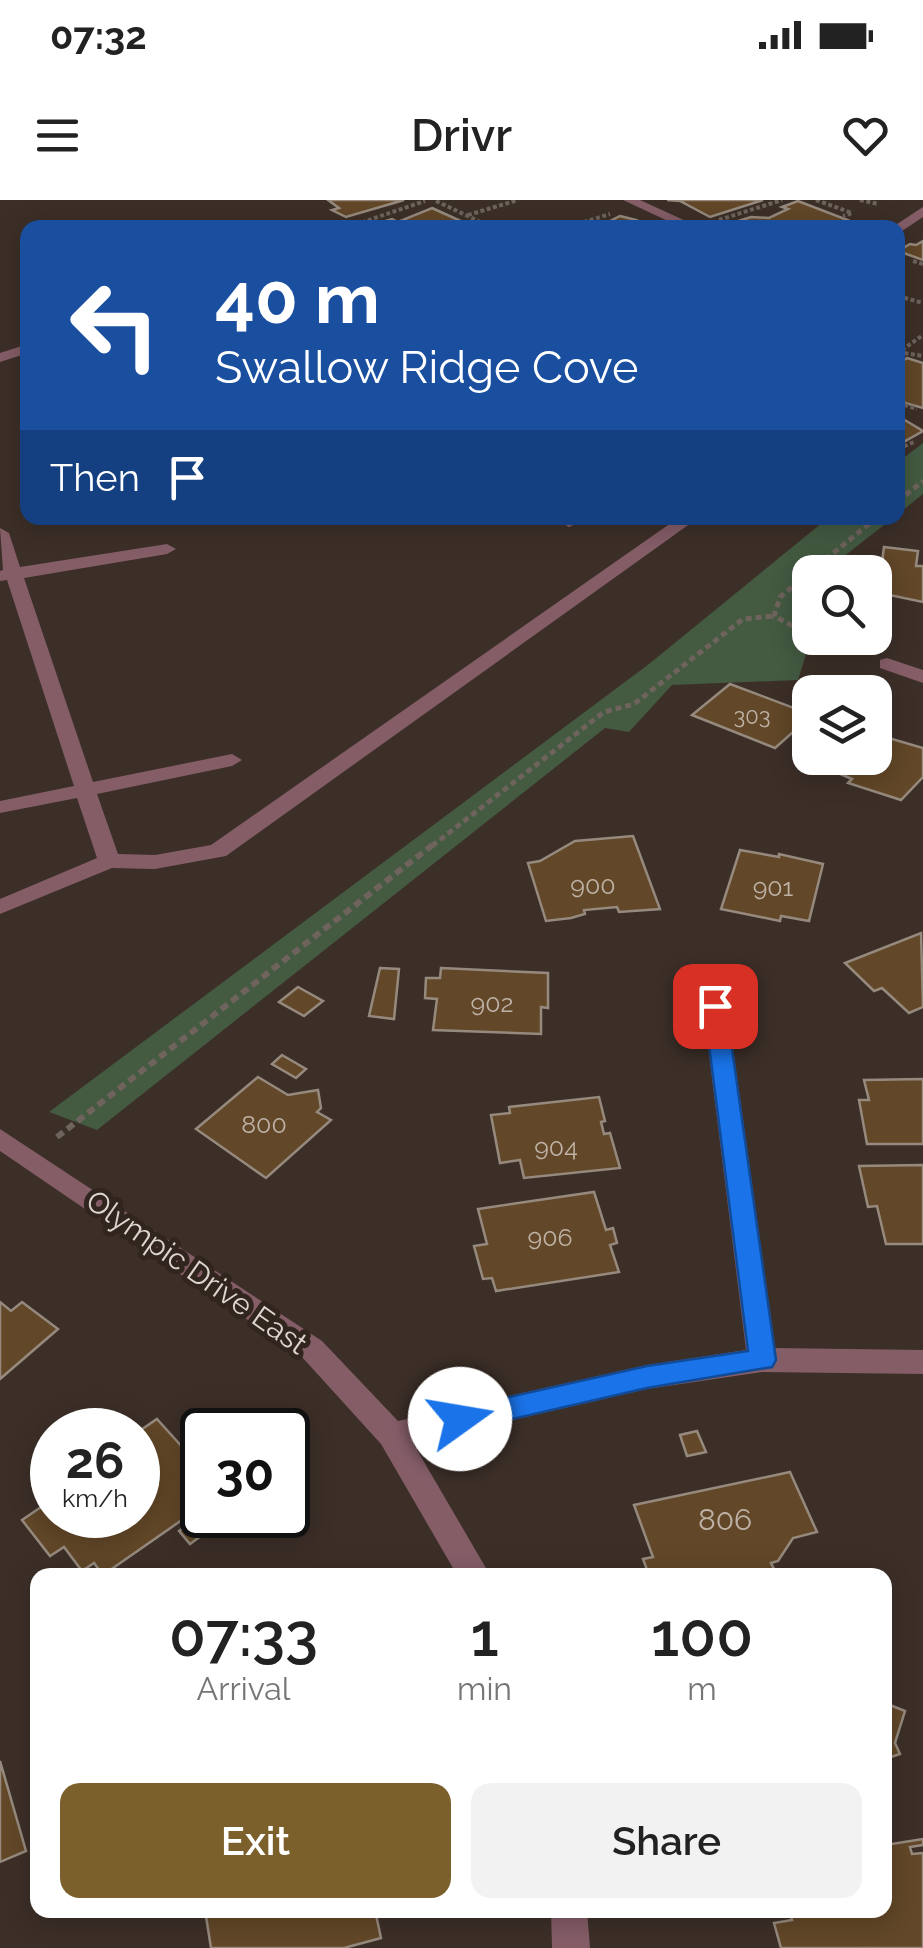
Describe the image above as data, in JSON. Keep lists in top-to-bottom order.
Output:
{
  "streets": {
    "street": ["Olympic Drive East"]
  },
  "house_numbers": [
    "303",
    "900",
    "901",
    "902",
    "800",
    "904",
    "906",
    "806"
  ],
  "page": {
    "status": "07:32",
    "header": "Drivr",
    "turn": ["40 m", "Swallow Ridge Cove"],
    "then": "Then",
    "speed": "26 km/h",
    "limit": "30",
    "eta": [
      "07:33",
      "Arrival",
      "1",
      "min",
      "100",
      "m"
    ],
    "buttons": ["Exit", "Share"]
  }
}
